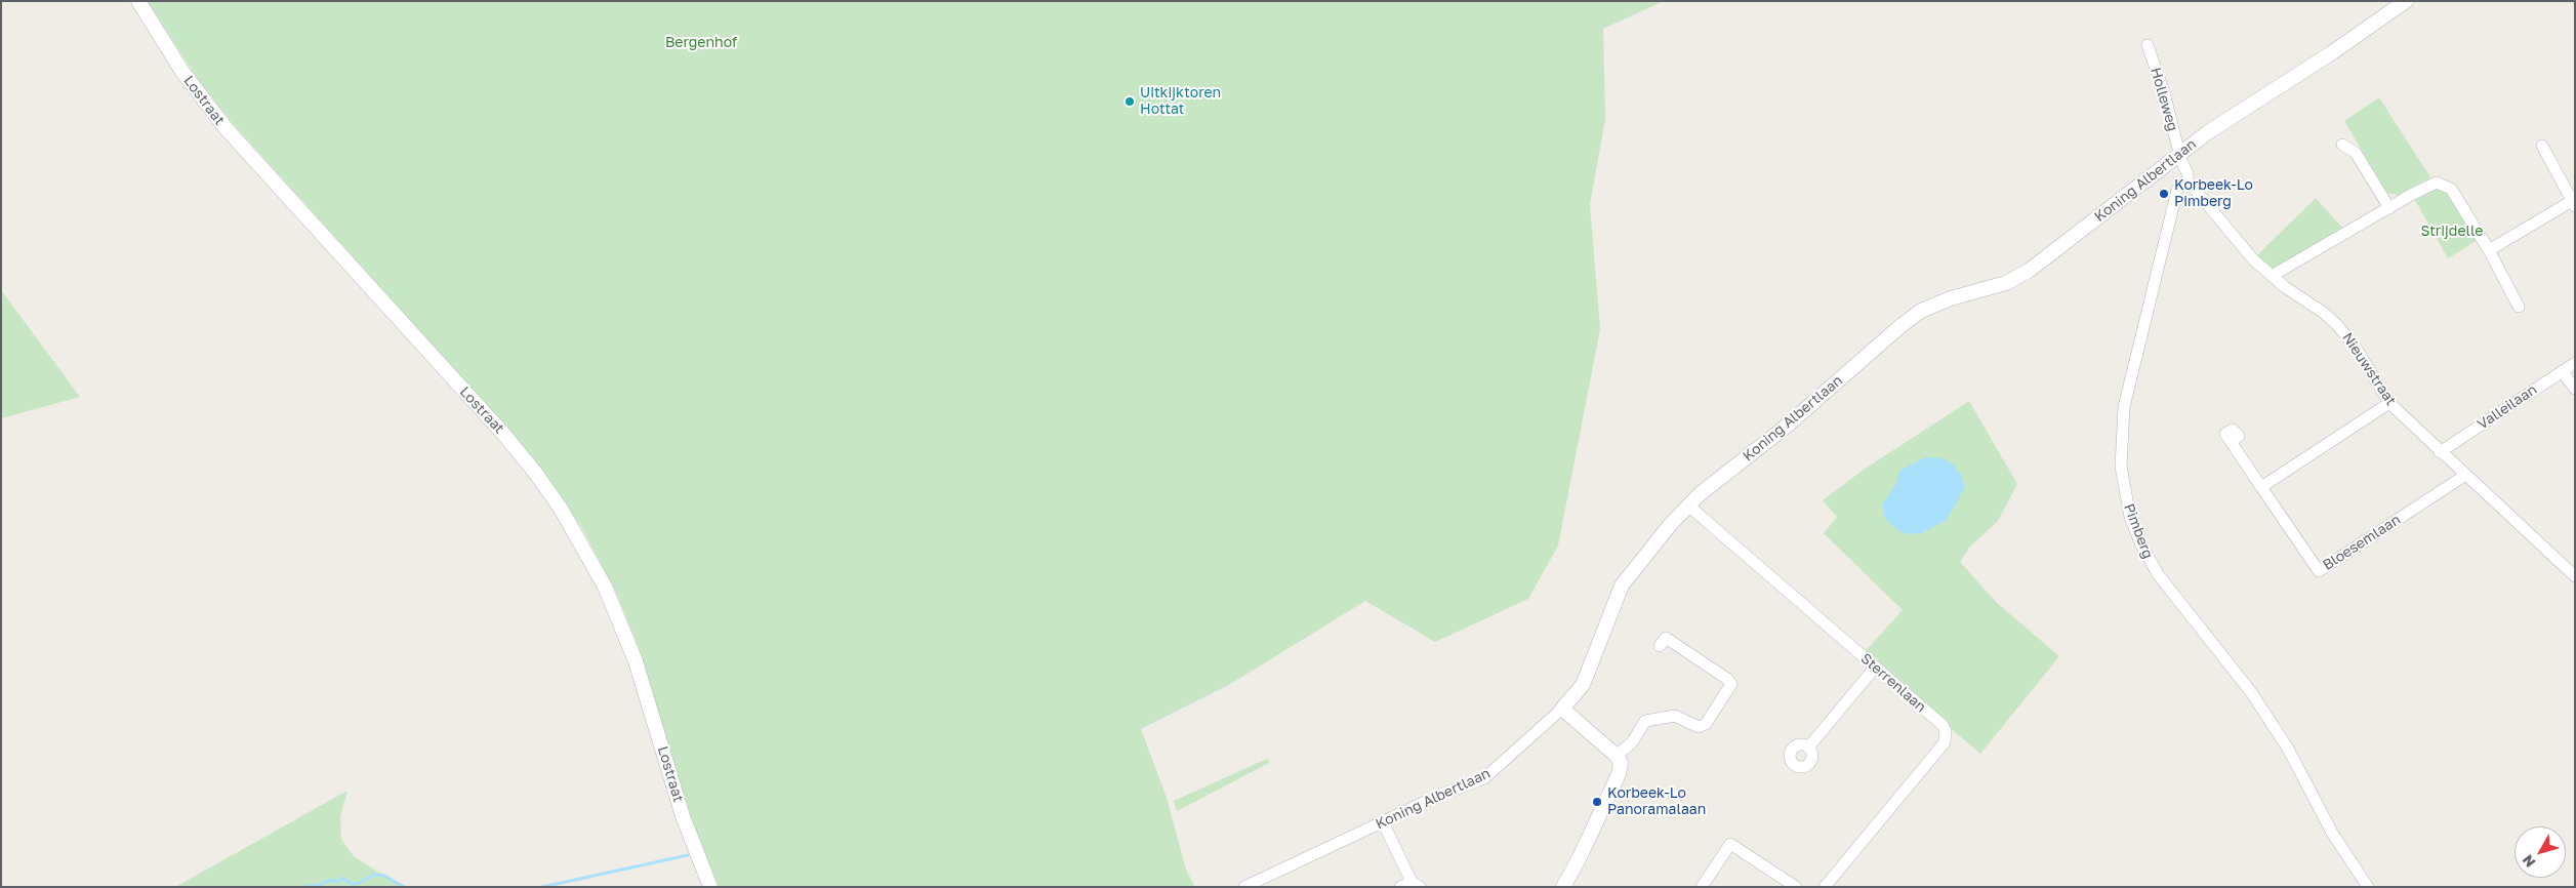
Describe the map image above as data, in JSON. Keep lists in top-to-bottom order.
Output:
{
  "streets": {
    "street": [
      "Holleweg",
      "Lostraat",
      "Koning Albertlaan",
      "Nieuwstraat",
      "Valleilaan",
      "Pimberg",
      "Bloesemlaan",
      "Sterrenlaan"
    ]
  },
  "crossings": [
    ["Holleweg", "Koning Albertlaan"],
    ["Holleweg", "Nieuwstraat"],
    ["Koning Albertlaan", "Nieuwstraat"],
    ["Koning Albertlaan", "Sterrenlaan"],
    ["Nieuwstraat", "Valleilaan"],
    ["Nieuwstraat", "Pimberg"],
    ["Nieuwstraat", "Bloesemlaan"]
  ],
  "parks": ["Bergenhof", "Strijdelle"],
  "places": ["Uitkijktoren Hottat", "Korbeek-Lo Pimberg", "Korbeek-Lo Panoramalaan"],
  "north": "bottom left"
}
